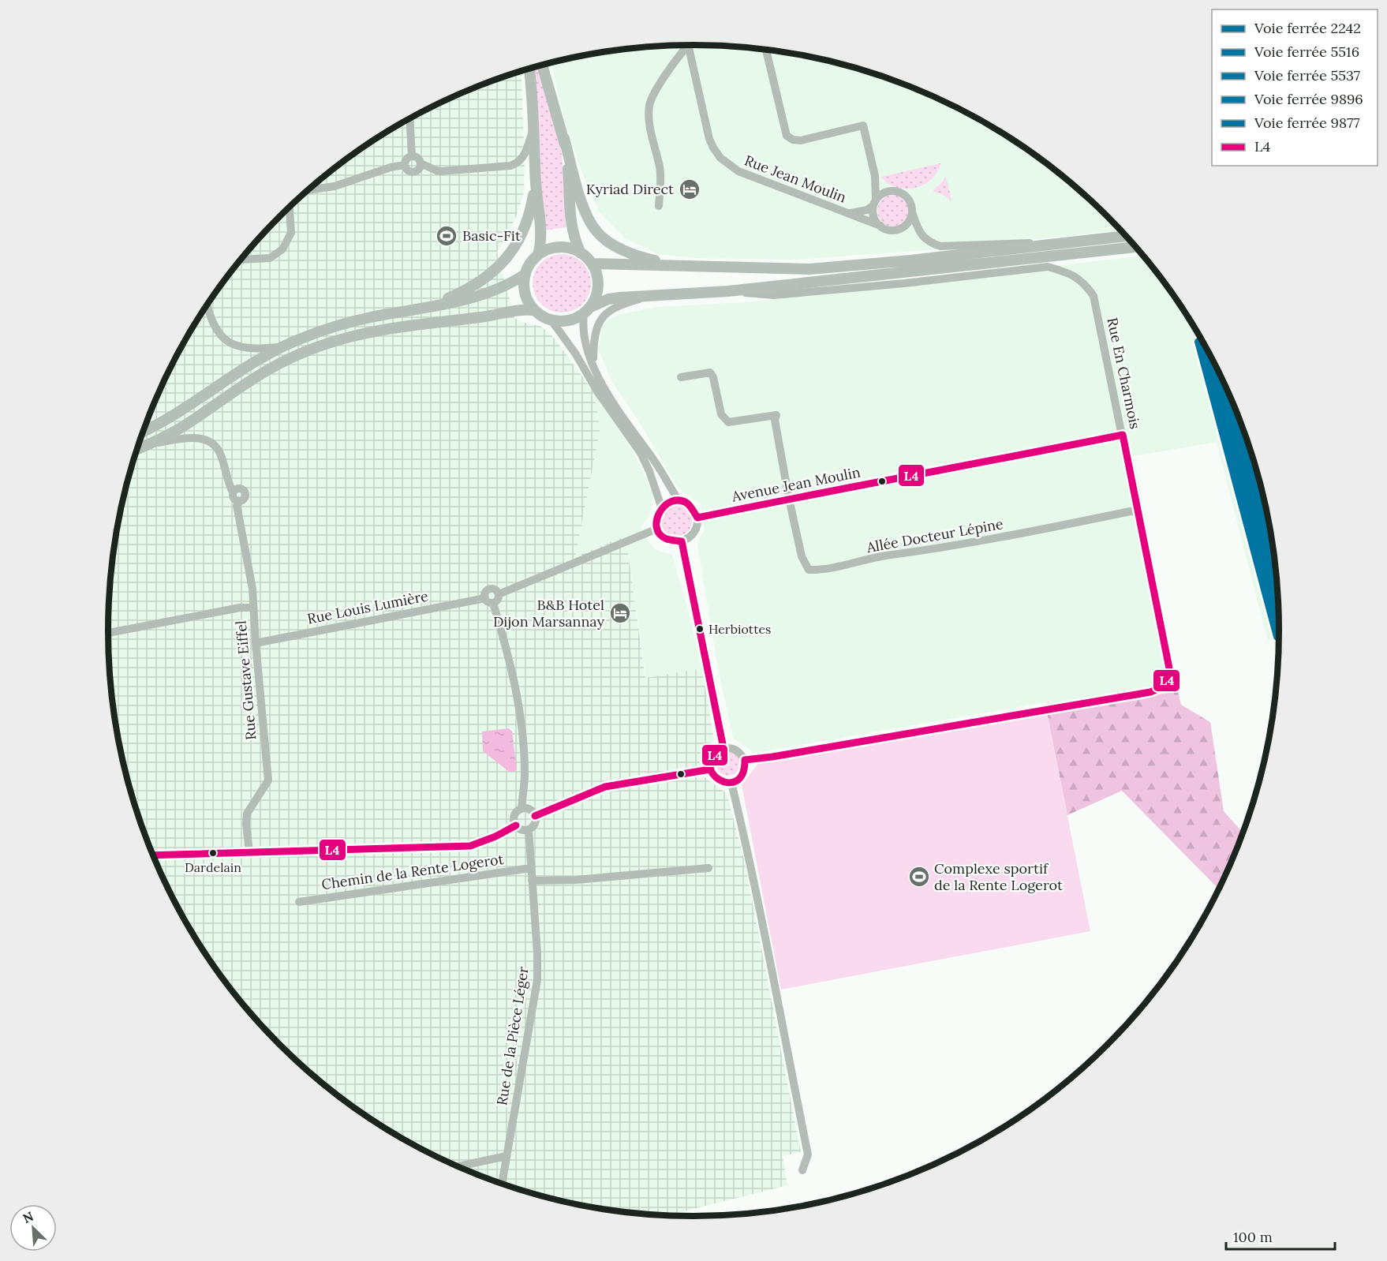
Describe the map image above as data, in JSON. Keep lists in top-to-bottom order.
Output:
{
  "streets": {
    "street": [
      "Rue Jean Moulin",
      "Rue En Charmois",
      "Avenue Jean Moulin",
      "Allée Docteur Lépine",
      "Rue Louis Lumière",
      "Rue Gustave Eiffel",
      "Chemin de la Rente Logerot",
      "Rue de la Pièce Léger"
    ]
  },
  "crossings": [
    ["Rue En Charmois", "Avenue Jean Moulin"],
    ["Rue En Charmois", "Allée Docteur Lépine"],
    ["Avenue Jean Moulin", "Allée Docteur Lépine"],
    ["Rue Louis Lumière", "Rue Gustave Eiffel"],
    ["Chemin de la Rente Logerot", "Rue de la Pièce Léger"]
  ],
  "places": {
    "hotel": ["Kyriad Direct", "B&B Hotel Dijon Marsannay"],
    "sports": ["Basic-Fit", "Complexe sportif de la Rente Logerot"],
    "other": ["Herbiottes", "Dardelain"]
  },
  "lines": [
    "rail line 5516",
    "rail line 9877",
    "rail line 2242",
    "rail line 5537",
    "rail line 9896",
    "transit line L4"
  ],
  "legend": [
    "Voie ferrée 2242",
    "Voie ferrée 5516",
    "Voie ferrée 5537",
    "Voie ferrée 9896",
    "Voie ferrée 9877",
    "L4"
  ],
  "scale_bar": "100 m",
  "north": "top left"
}
